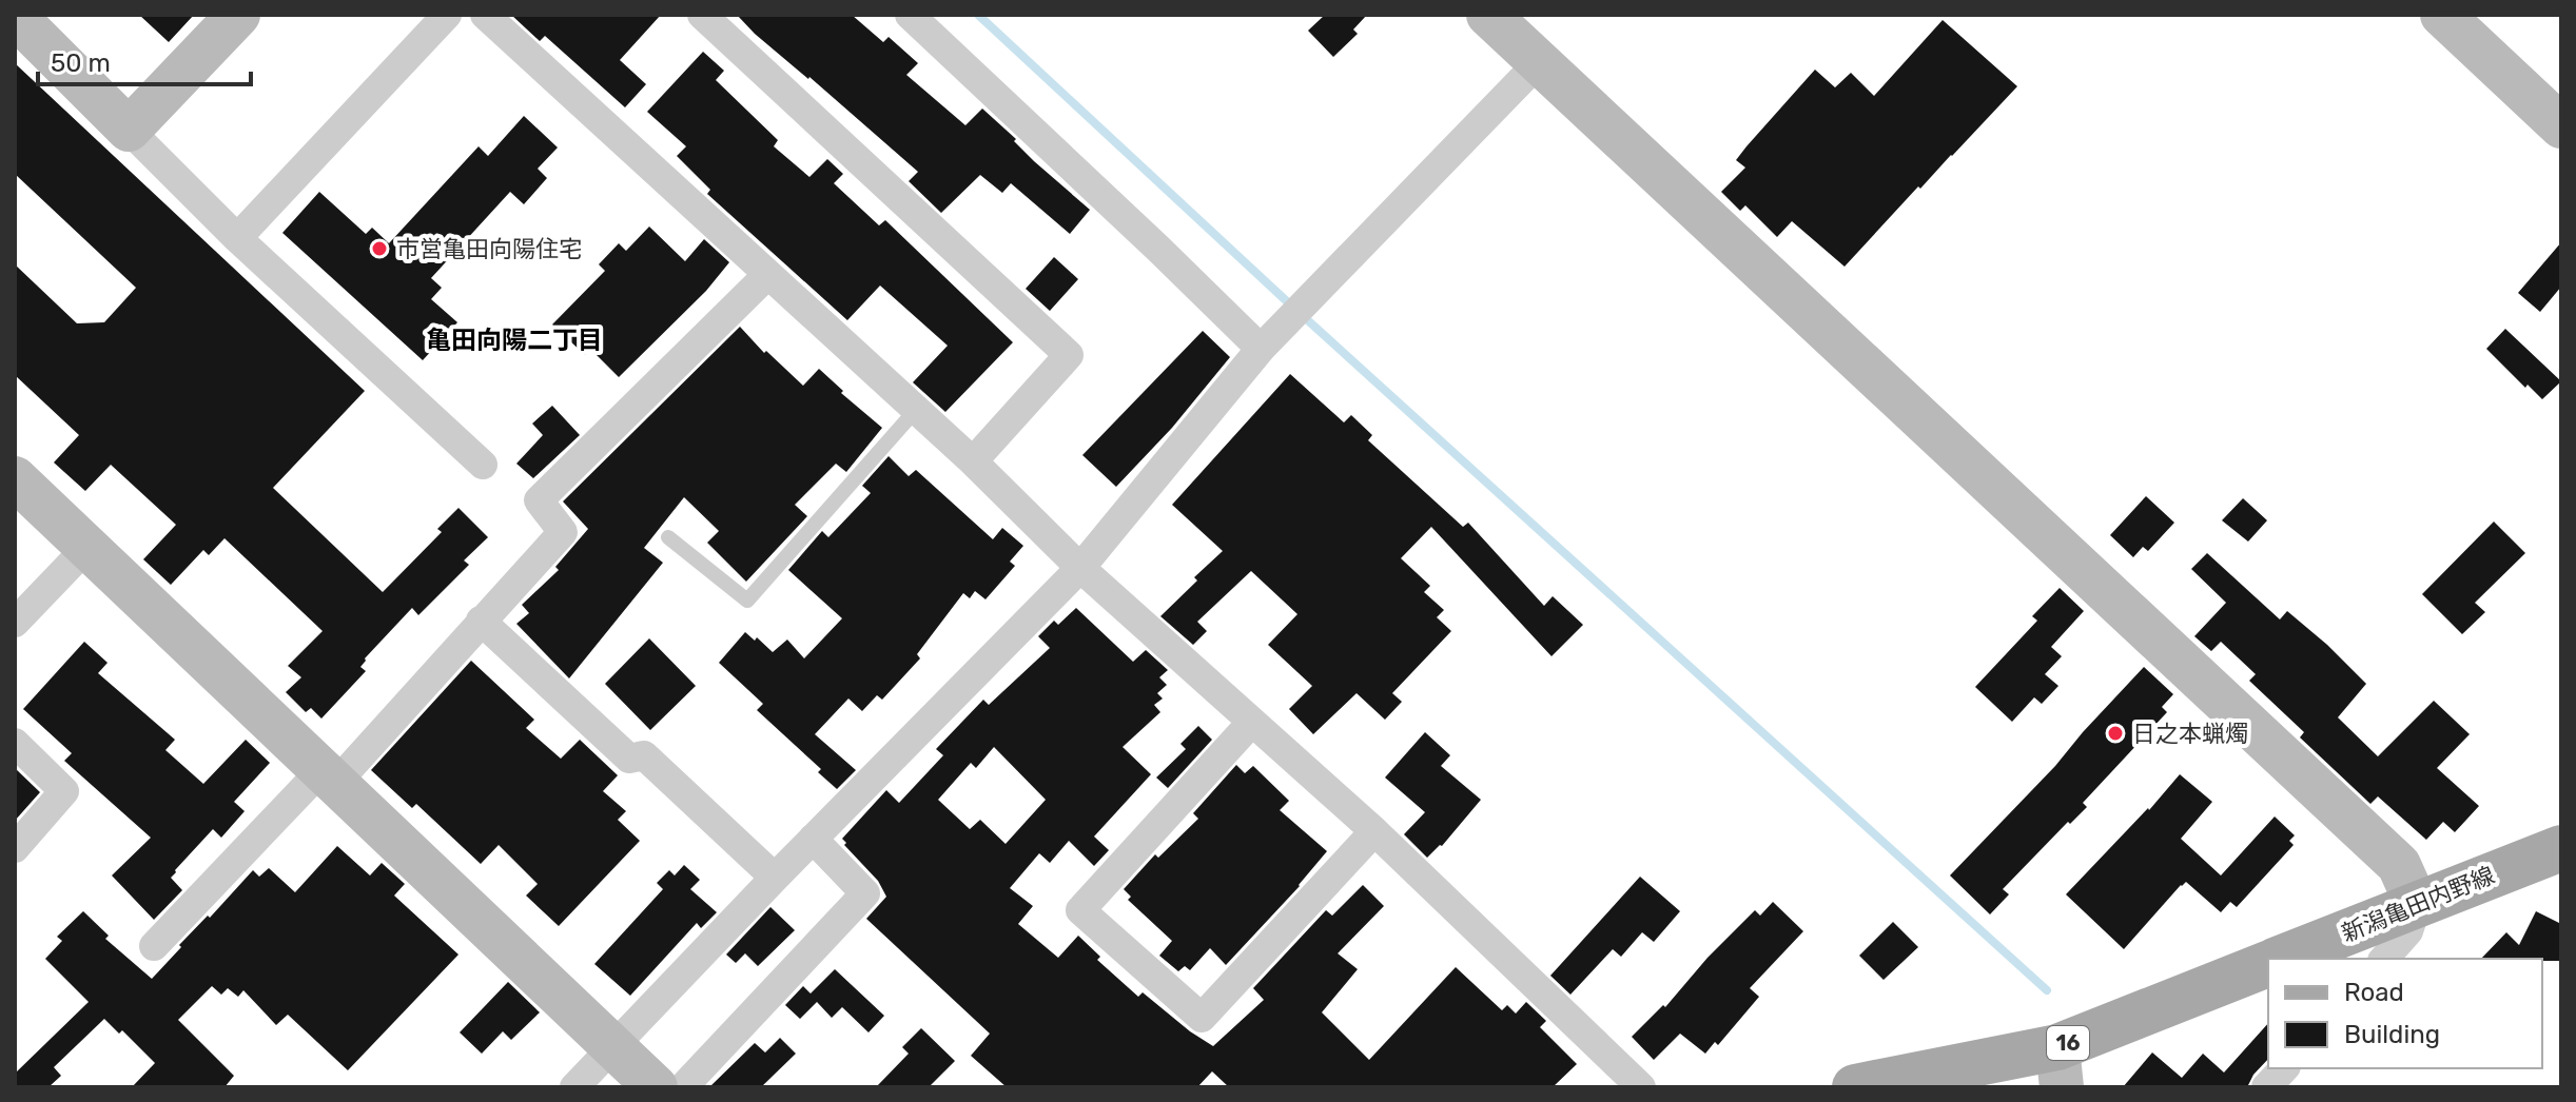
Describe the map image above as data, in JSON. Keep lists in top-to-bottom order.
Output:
{
  "streets": {
    "main road": ["新潟亀田内野線", "16"]
  },
  "districts": ["亀田向陽二丁目"],
  "places": ["市営亀田向陽住宅", "日之本蝋燭"],
  "legend": ["Road", "Building"],
  "scale_bar": "50 m"
}
